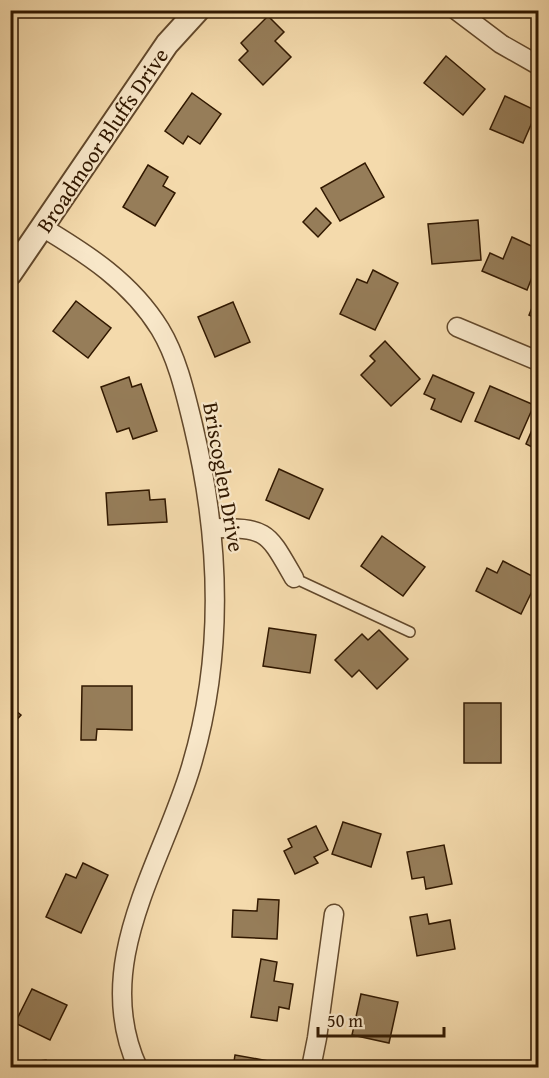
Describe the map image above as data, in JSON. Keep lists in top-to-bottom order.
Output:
{
  "streets": {
    "street": ["Broadmoor Bluffs Drive", "Briscoglen Drive"]
  },
  "crossings": [
    ["Broadmoor Bluffs Drive", "Briscoglen Drive"]
  ],
  "scale_bar": "50 m"
}
